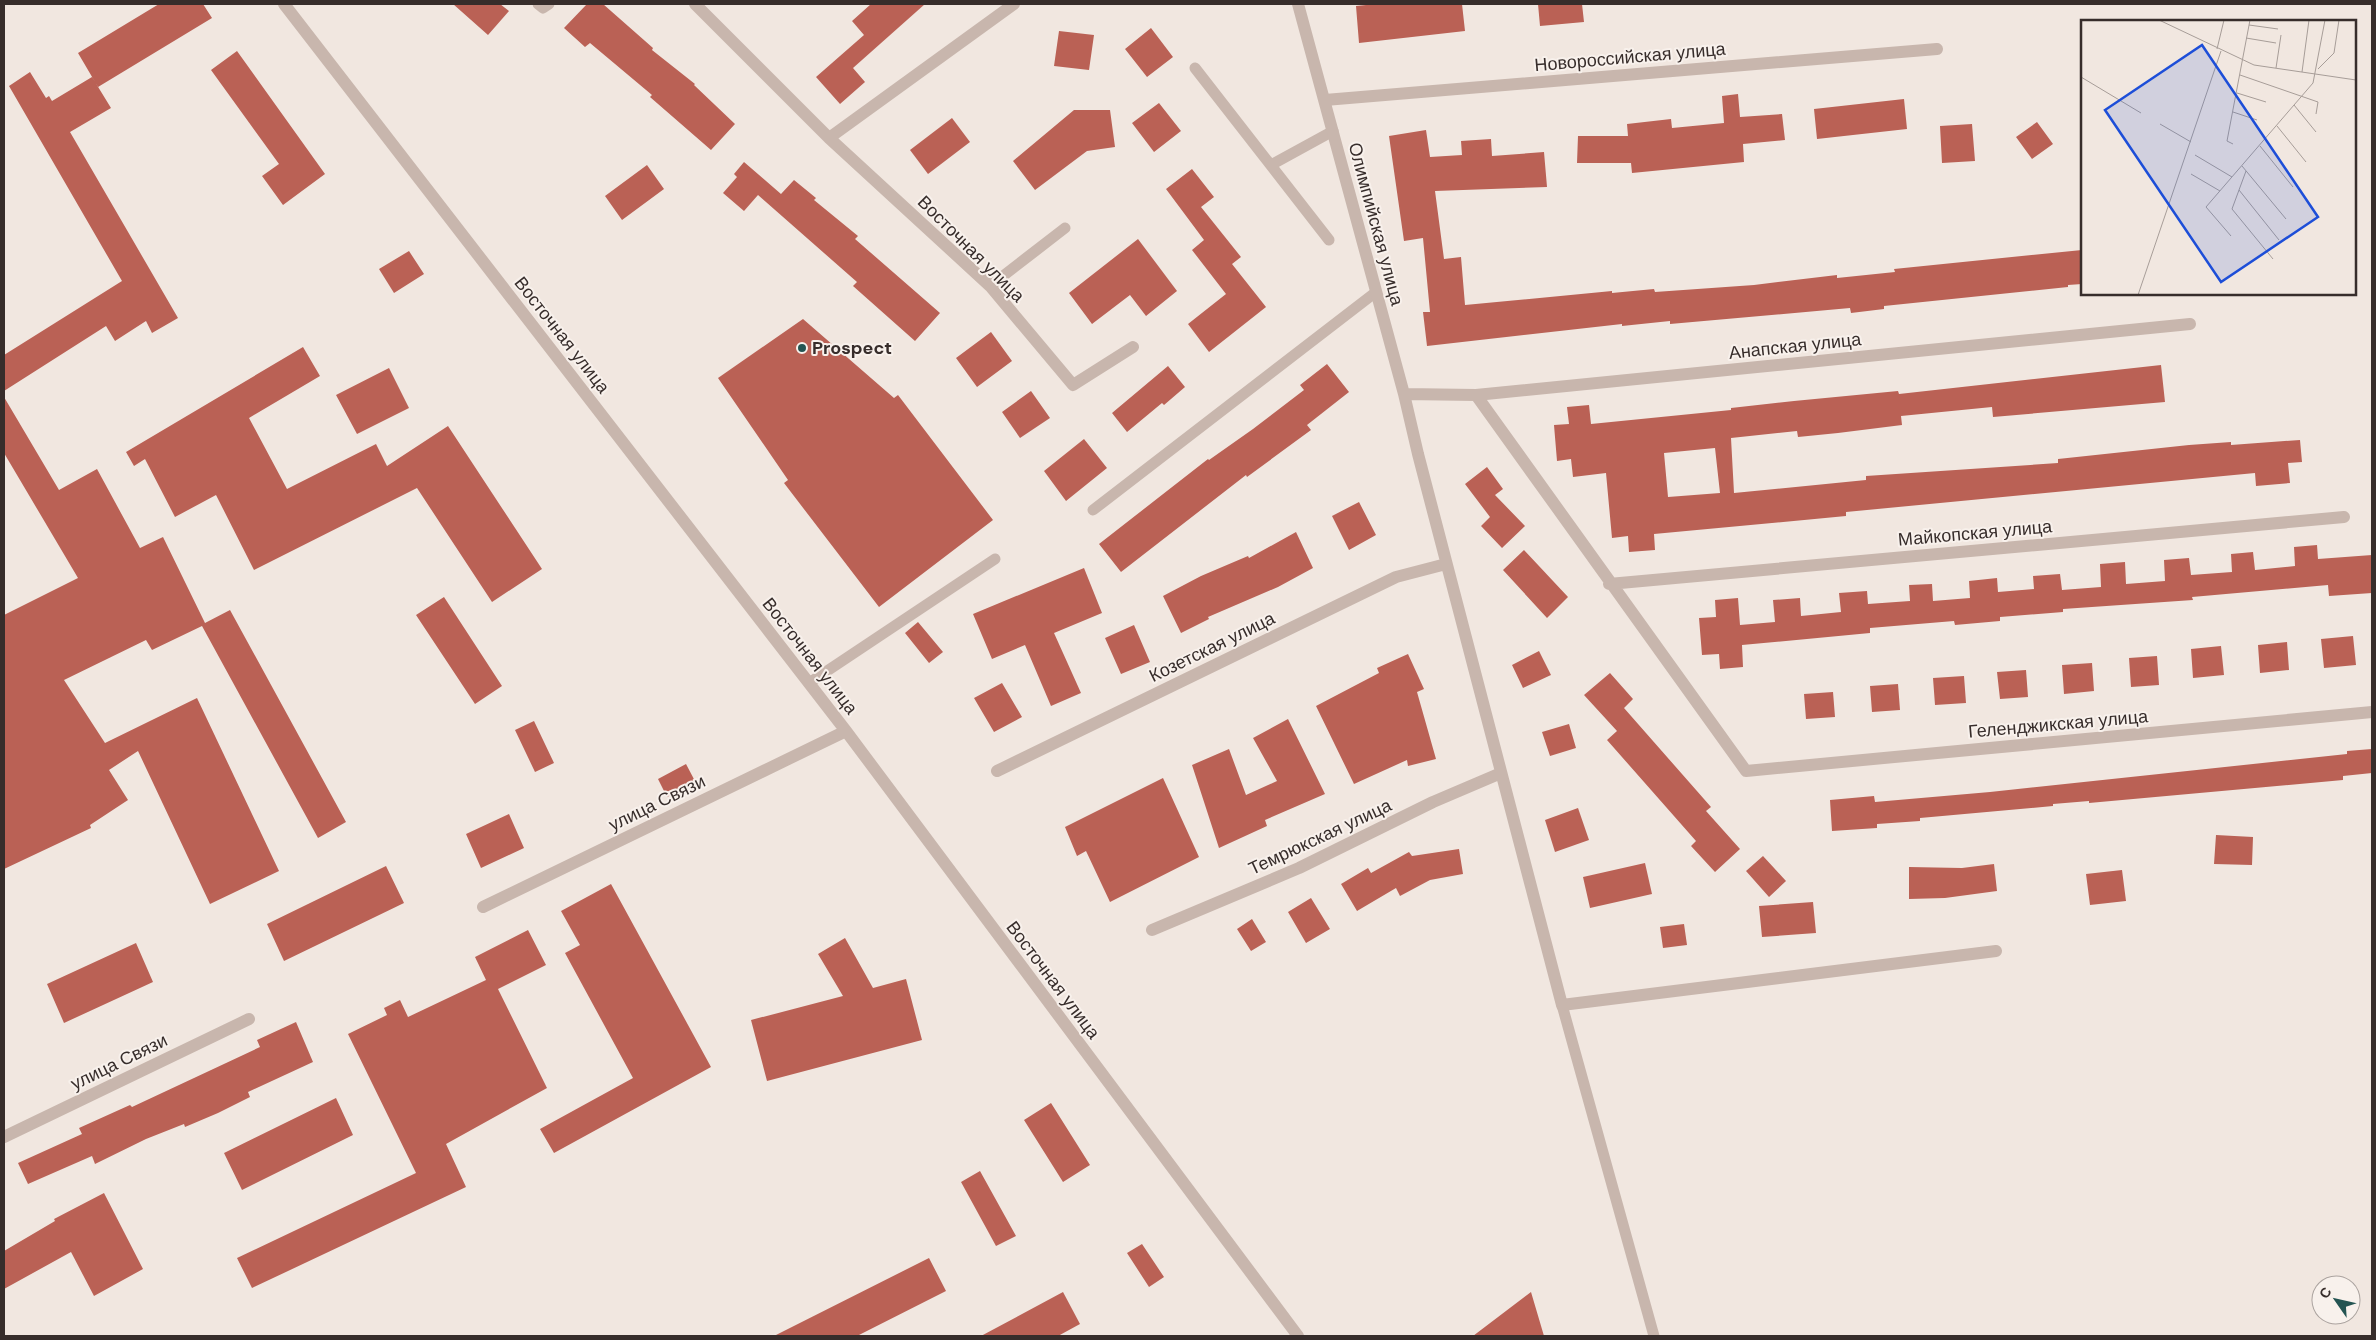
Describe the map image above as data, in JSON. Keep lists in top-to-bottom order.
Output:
{
  "streets": {
    "street": [
      "Новороссийская улица",
      "Олимпийская улица",
      "Восточная улица",
      "Анапская улица",
      "Майкопская улица",
      "Козетская улица",
      "Геленджикская улица",
      "улица Связи",
      "Темрюкская улица"
    ]
  },
  "crossings": [
    ["Новороссийская улица", "Олимпийская улица"],
    ["Олимпийская улица", "Анапская улица"],
    ["Олимпийская улица", "Козетская улица"],
    ["Олимпийская улица", "Темрюкская улица"],
    ["Восточная улица", "улица Связи"],
    ["Майкопская улица", "Геленджикская улица"]
  ],
  "places": ["Prospect"],
  "north": "top left"
}
